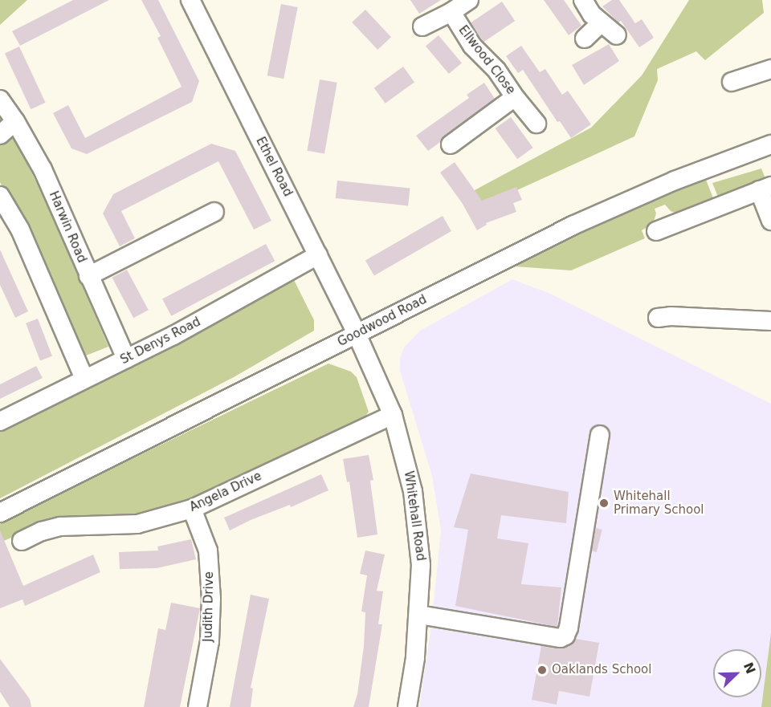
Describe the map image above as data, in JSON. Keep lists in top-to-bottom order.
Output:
{
  "streets": {
    "street": [
      "Ellwood Close",
      "Ethel Road",
      "Harwin Road",
      "Goodwood Road",
      "St Denys Road",
      "Angela Drive",
      "Whitehall Road",
      "Judith Drive"
    ]
  },
  "crossings": [
    ["Ethel Road", "Goodwood Road"],
    ["Ethel Road", "St Denys Road"],
    ["Ethel Road", "Whitehall Road"],
    ["Harwin Road", "St Denys Road"],
    ["Goodwood Road", "Whitehall Road"],
    ["Angela Drive", "Whitehall Road"],
    ["Angela Drive", "Judith Drive"]
  ],
  "places": ["Whitehall Primary School", "Oaklands School"],
  "north": "top right"
}
